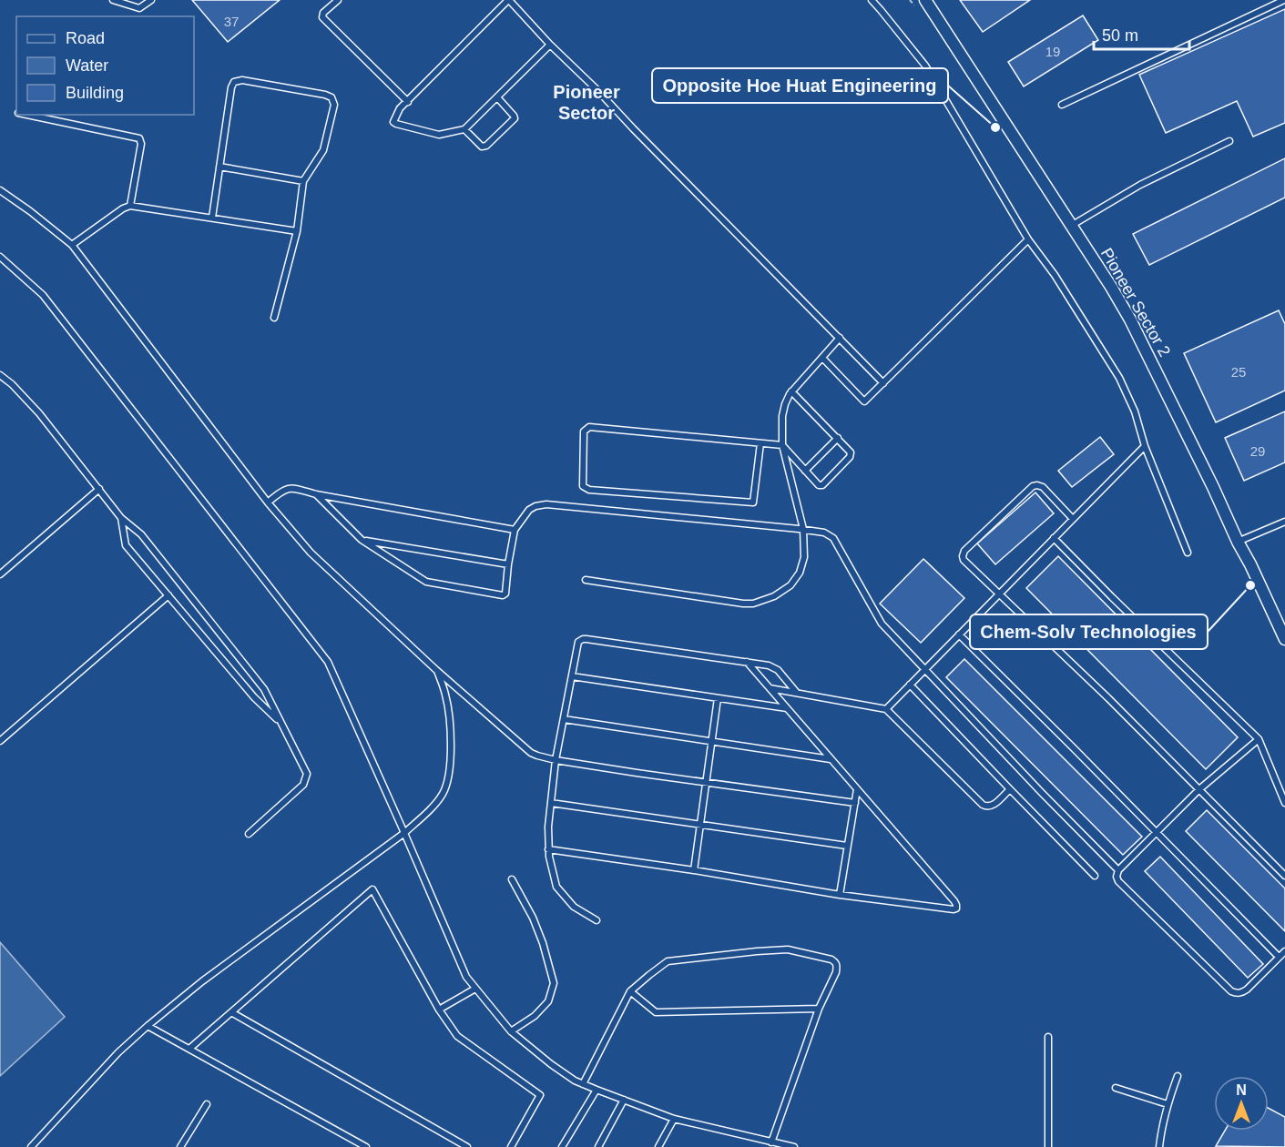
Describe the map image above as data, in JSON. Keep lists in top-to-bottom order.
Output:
{
  "streets": {
    "street": ["Pioneer Sector 2"]
  },
  "districts": ["Pioneer Sector"],
  "places": ["Opposite Hoe Huat Engineering", "Chem-Solv Technologies"],
  "house_numbers": [
    "37",
    "19",
    "25",
    "29"
  ],
  "legend": ["Road", "Water", "Building"],
  "scale_bar": "50 m",
  "north": "top"
}
